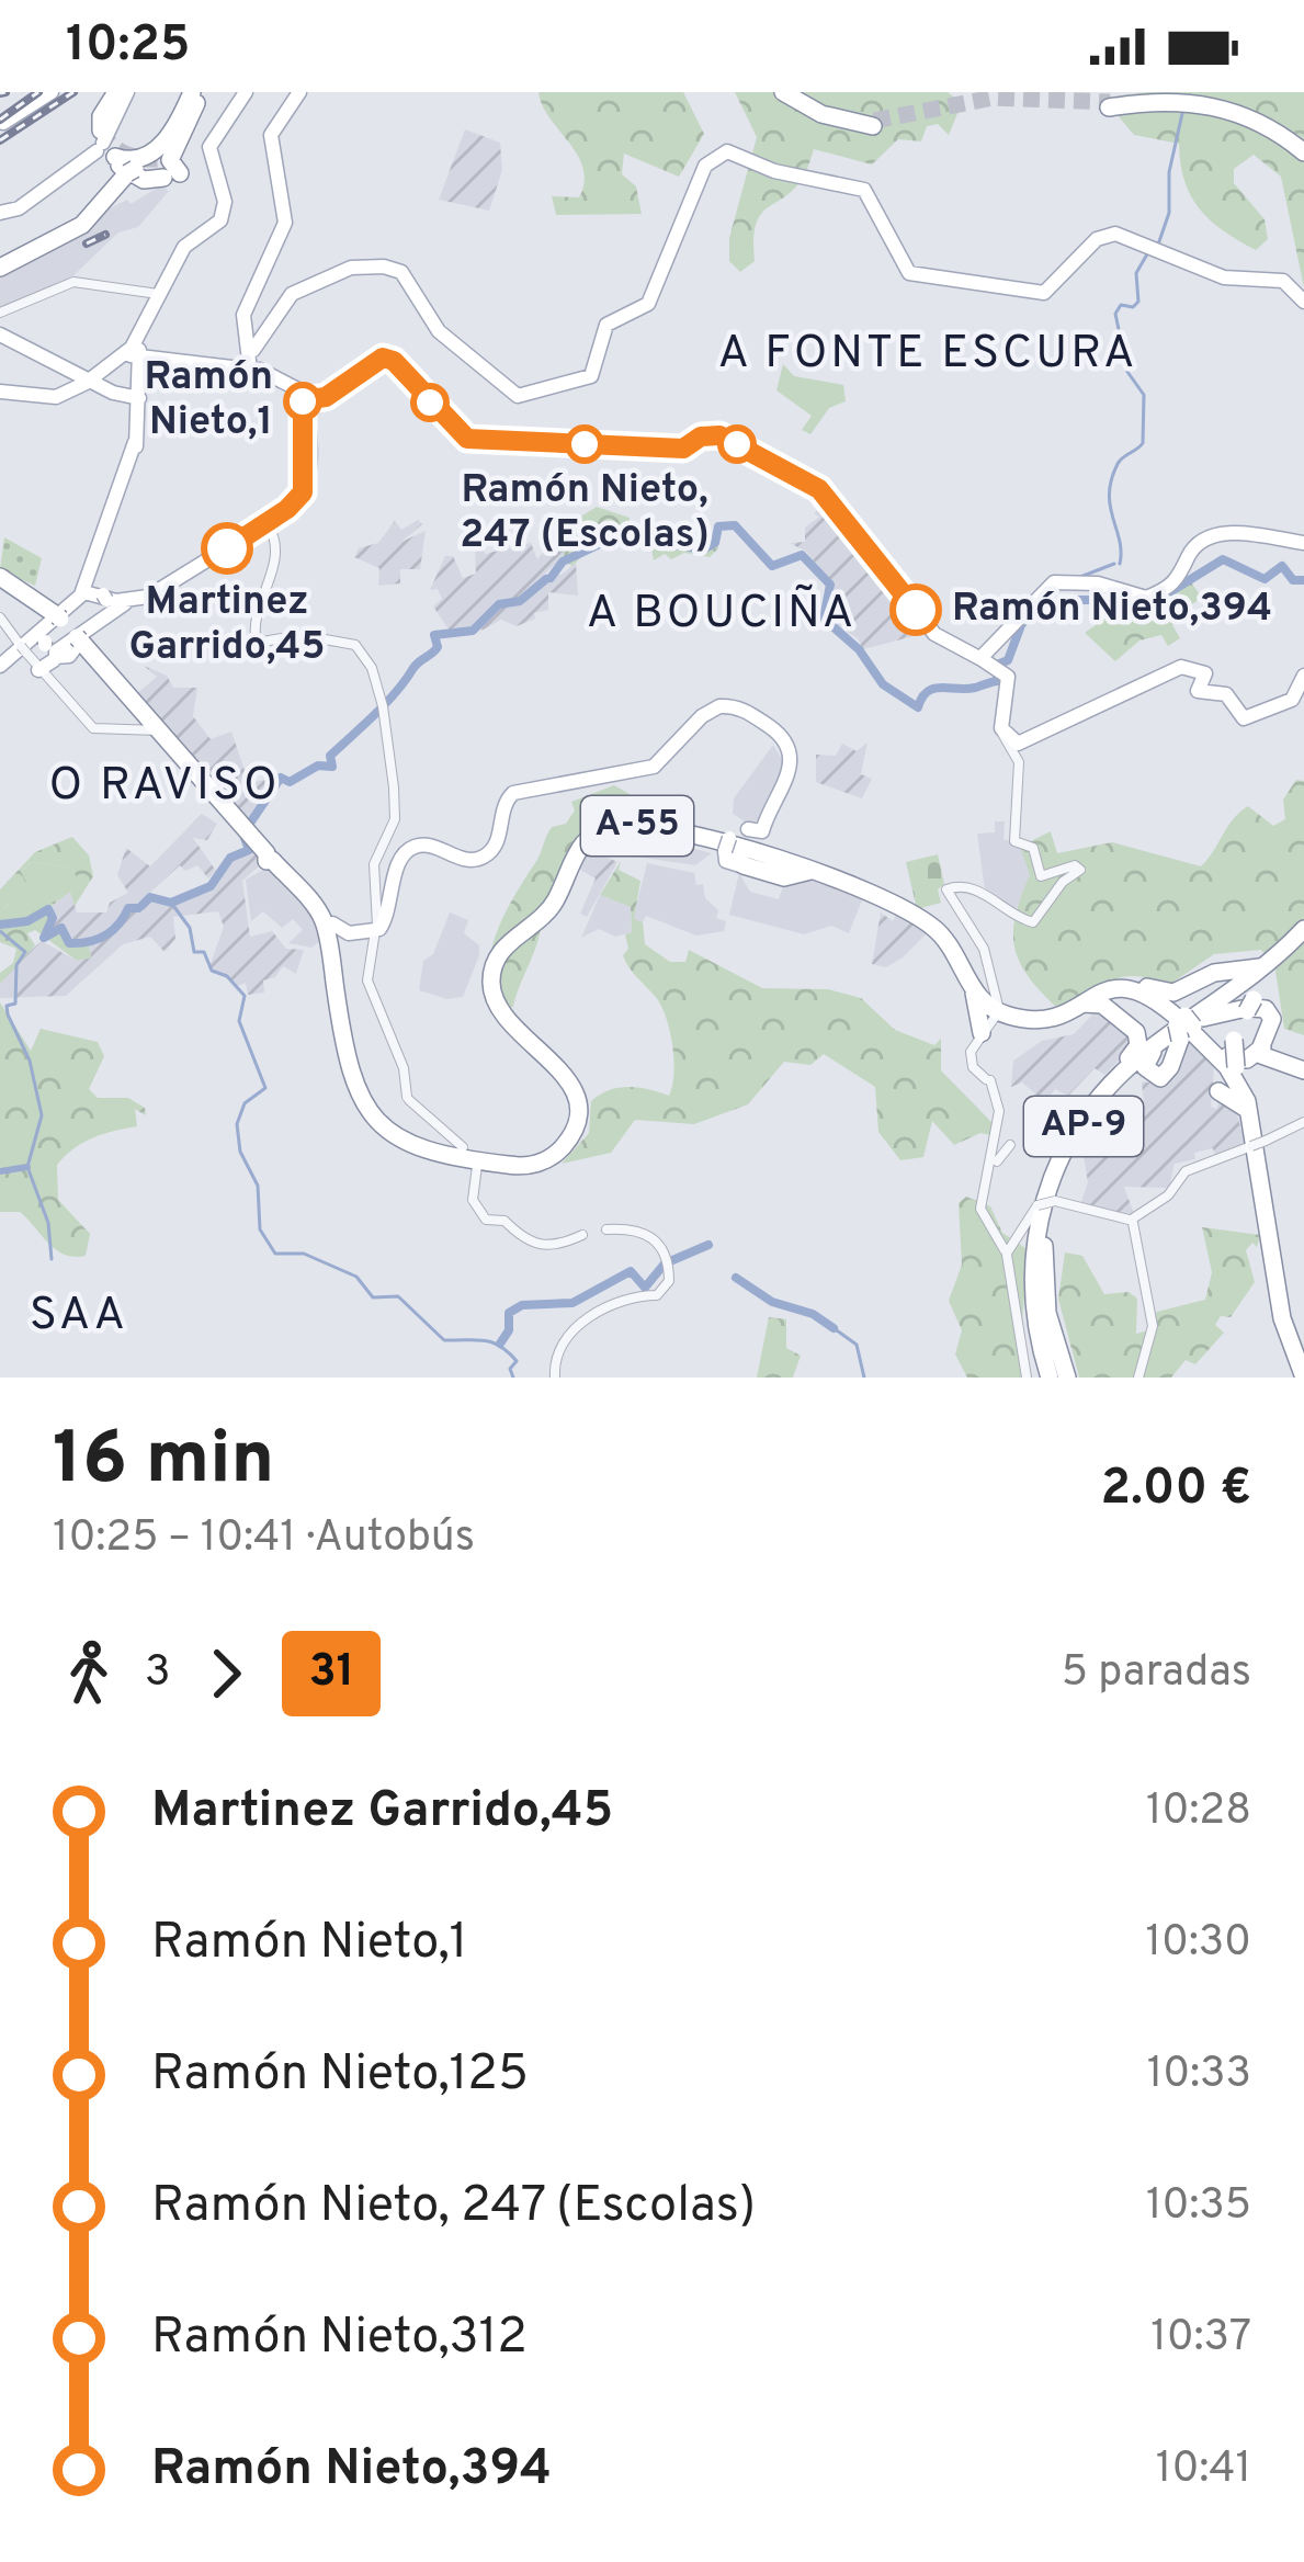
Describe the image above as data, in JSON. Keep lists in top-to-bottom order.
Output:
{
  "streets": {
    "highway": ["A-55", "AP-9"]
  },
  "districts": [
    "A FONTE ESCURA",
    "A BOUCIÑA",
    "O RAVISO",
    "SAA"
  ],
  "places": [
    "Ramón Nieto,1",
    "Ramón Nieto, 247 (Escolas)",
    "Martinez Garrido,45",
    "Ramón Nieto,394"
  ],
  "lines": ["bus line 31"],
  "page": {
    "status": "10:25",
    "heading": ["16 min", "10:25 – 10:41 · Autobús", "2.00 €"],
    "legs": ["3", "31", "5 paradas"],
    "list": [
      {
        "name": "Martinez Garrido,45",
        "value": "10:28"
      },
      {
        "name": "Ramón Nieto,1",
        "value": "10:30"
      },
      {
        "name": "Ramón Nieto,125",
        "value": "10:33"
      },
      {
        "name": "Ramón Nieto, 247 (Escolas)",
        "value": "10:35"
      },
      {
        "name": "Ramón Nieto,312",
        "value": "10:37"
      },
      {
        "name": "Ramón Nieto,394",
        "value": "10:41"
      }
    ]
  }
}
